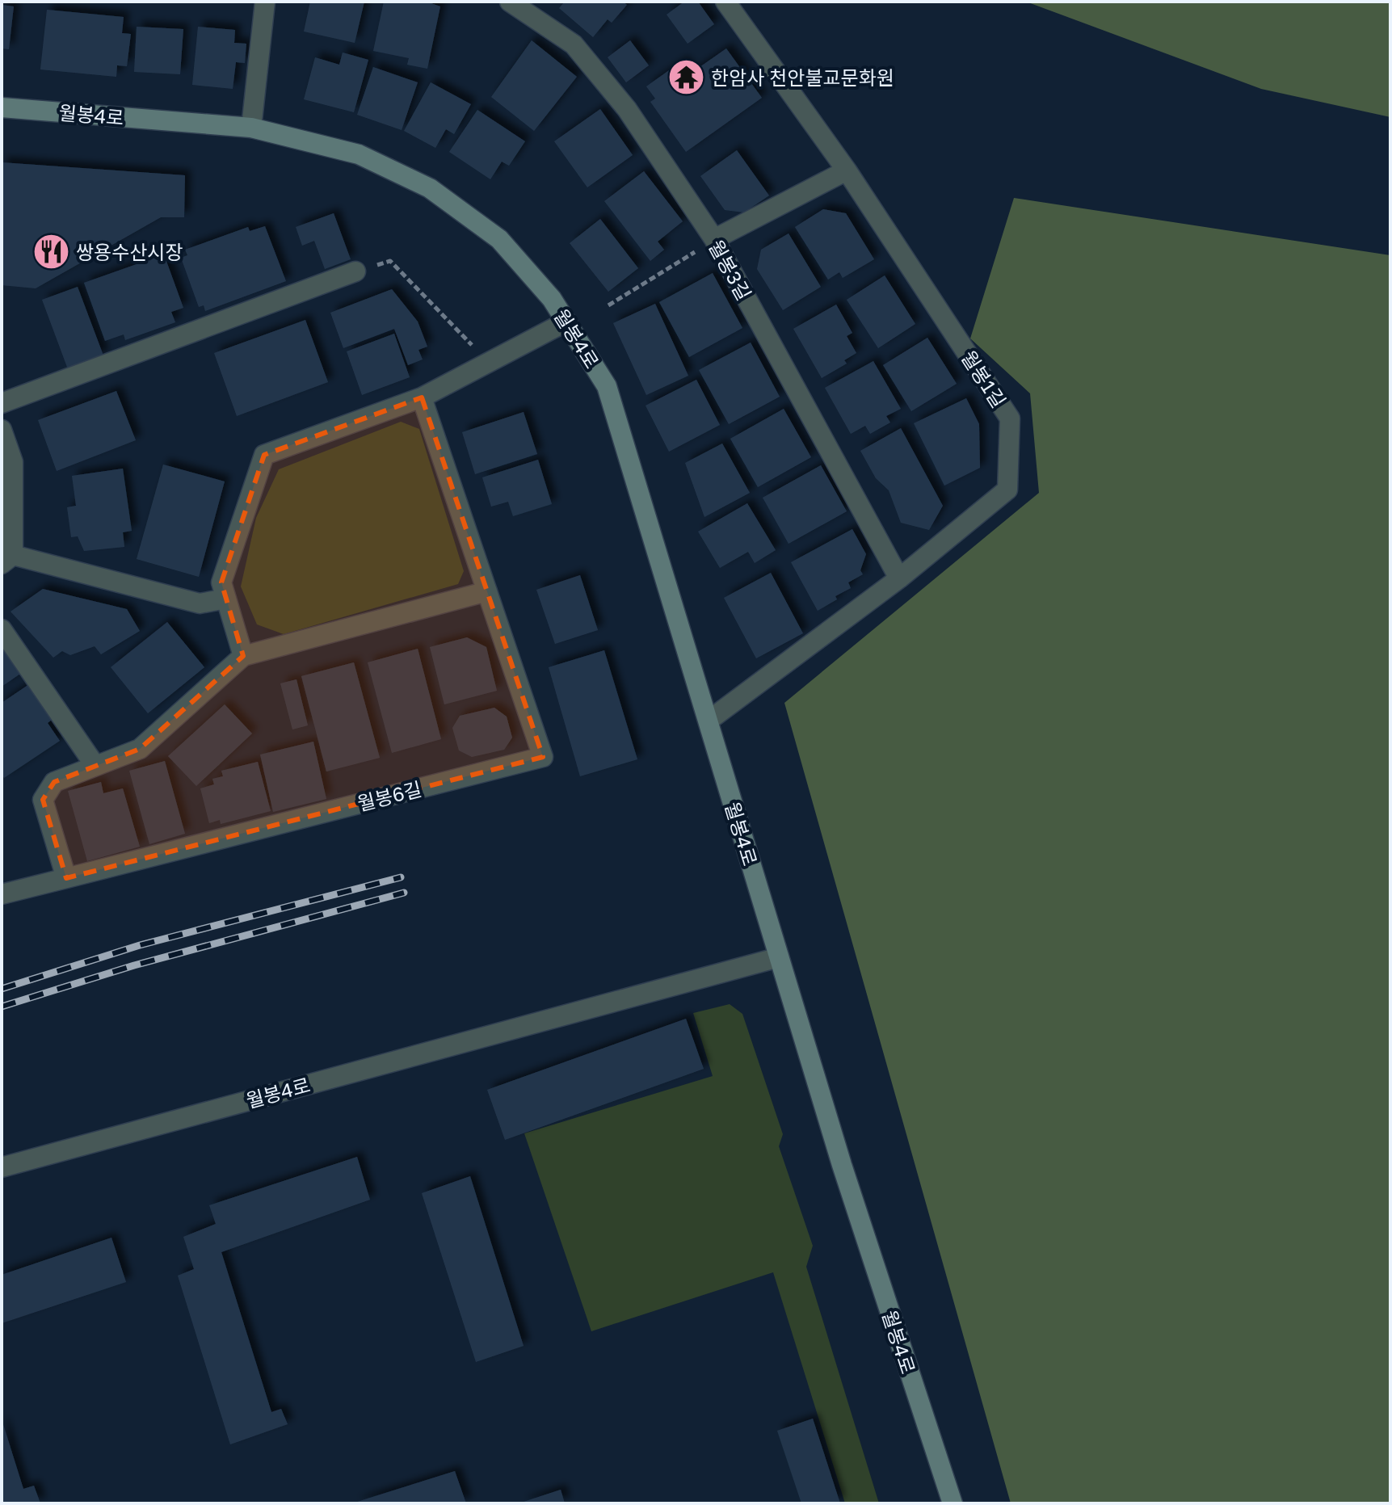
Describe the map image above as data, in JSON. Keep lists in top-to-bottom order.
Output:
{
  "streets": {
    "street": [
      "월봉4로",
      "월봉3길",
      "월봉1길",
      "월봉6길"
    ]
  },
  "crossings": [
    ["월봉4로", "월봉1길"],
    ["월봉3길", "월봉1길"]
  ],
  "places": {
    "temple": ["한암사 천안불교문화원"],
    "restaurant": ["쌍용수산시장"]
  }
}
